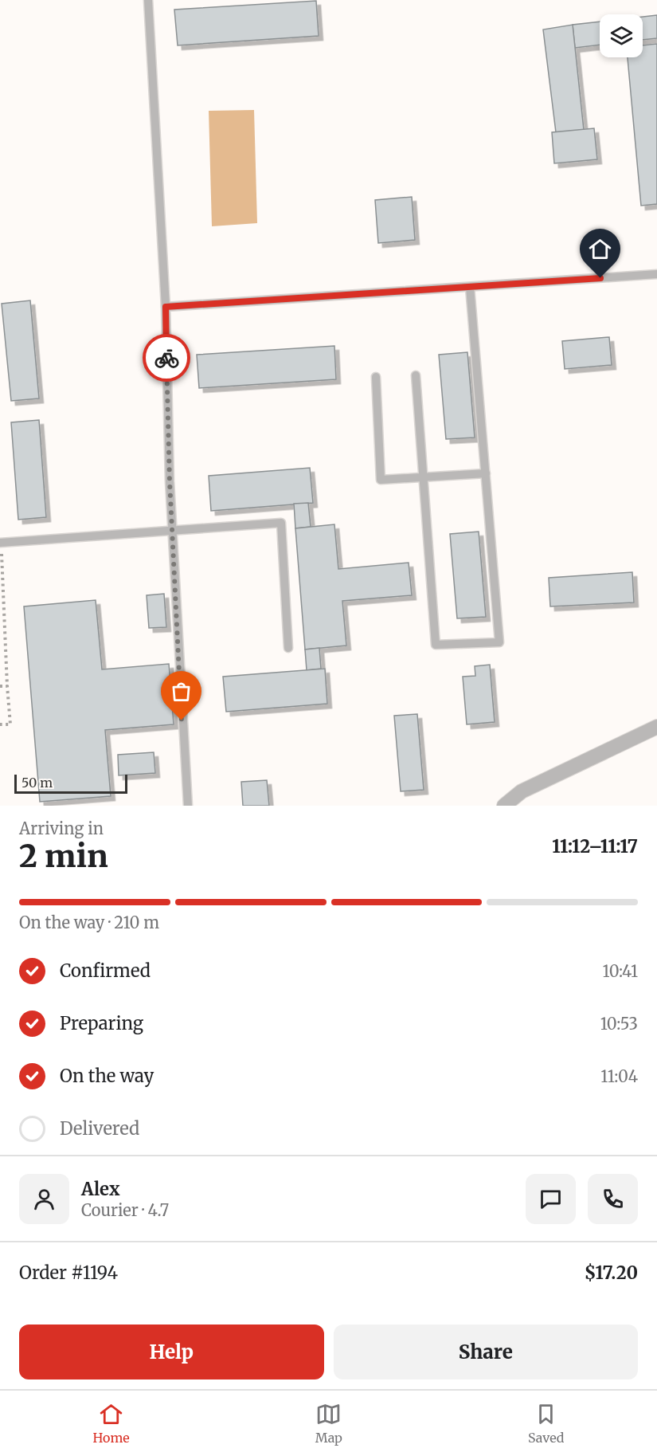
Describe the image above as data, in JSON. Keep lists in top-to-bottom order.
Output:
{
  "scale_bar": "50 m",
  "page": {
    "scale": "50 m",
    "heading": ["2 min", "Arriving in", "11:12–11:17"],
    "panel": [
      "Alex",
      "Courier · 4.7",
      "Order #1194",
      "$17.20"
    ],
    "bar": "On the way · 210 m",
    "list": [
      ["Confirmed", "10:41"],
      ["Preparing", "10:53"],
      ["On the way", "11:04"],
      "Delivered"
    ],
    "buttons": ["Help", "Share"],
    "tabs": ["Home", "Map", "Saved"]
  }
}
